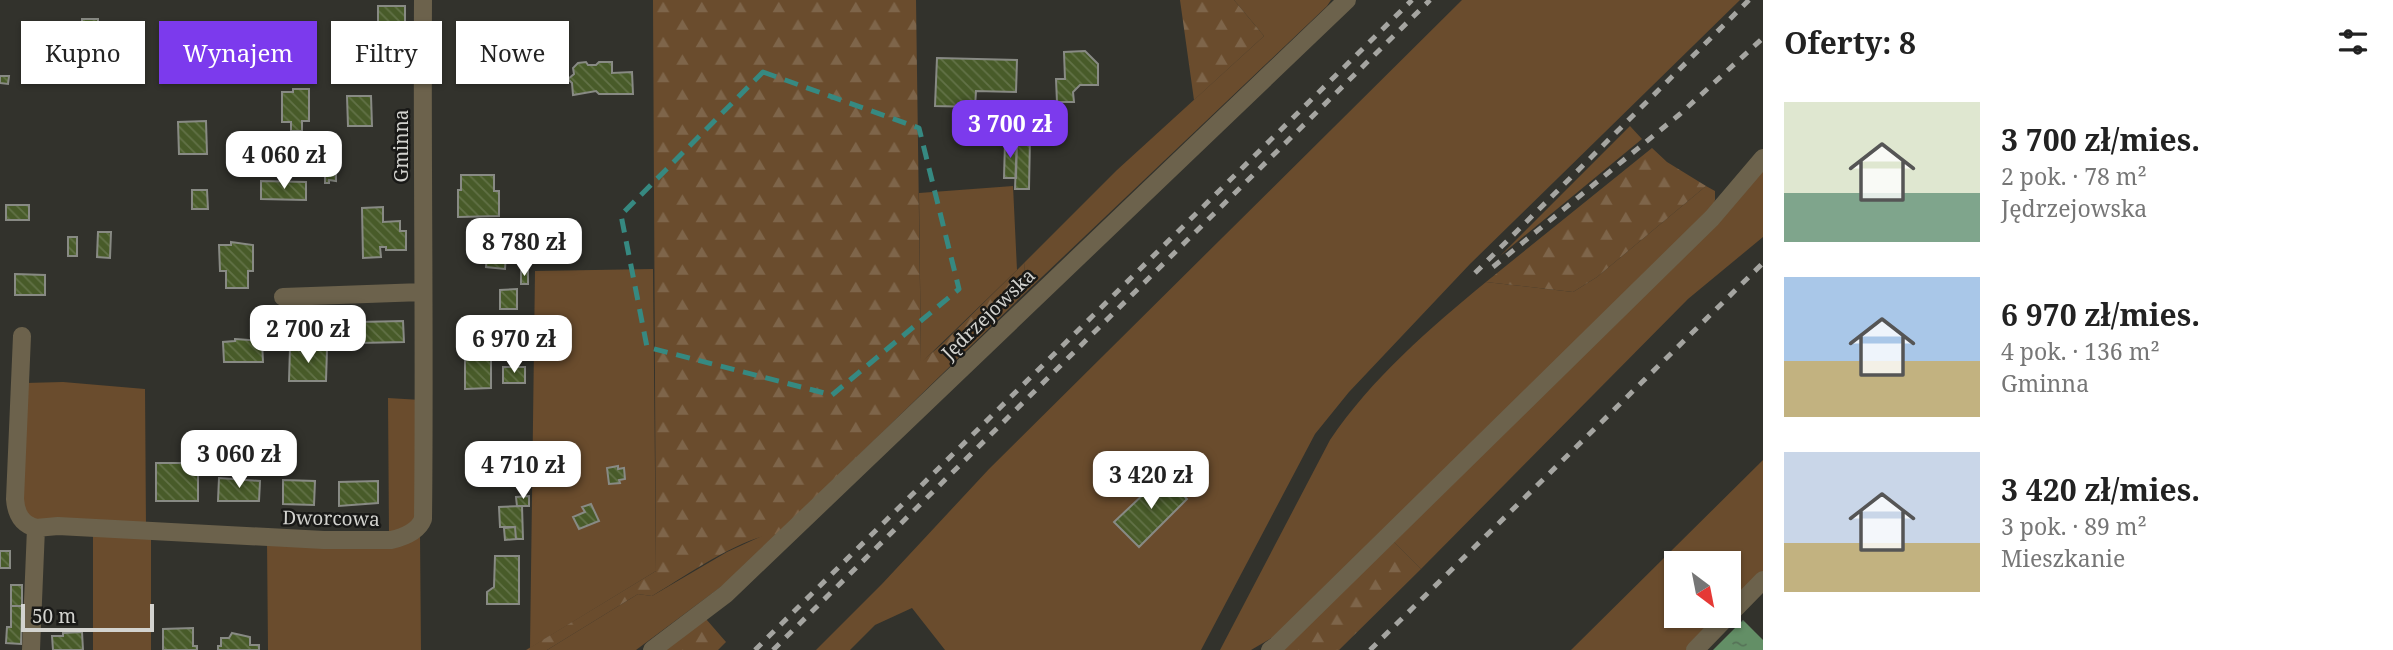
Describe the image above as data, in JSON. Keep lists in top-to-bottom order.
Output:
{
  "streets": {
    "street": ["Gminna", "Jędrzejowska", "Dworcowa"]
  },
  "crossings": [
    ["Gminna", "Dworcowa"]
  ],
  "scale_bar": "50 m",
  "north": "bottom right",
  "page": {
    "heading": "Oferty: 8",
    "chip": [
      "Kupno",
      "Wynajem",
      "Filtry",
      "Nowe"
    ],
    "list": [
      {
        "name": "3 700 zł/mies.",
        "note": "2 pok. · 78 m² · Jędrzejowska"
      },
      {
        "name": "6 970 zł/mies.",
        "note": "4 pok. · 136 m² · Gminna"
      },
      {
        "name": "3 420 zł/mies.",
        "note": "3 pok. · 89 m² · Mieszkanie"
      }
    ],
    "price": [
      "3 700 zł",
      "4 060 zł",
      "8 780 zł",
      "2 700 zł",
      "6 970 zł",
      "3 060 zł",
      "4 710 zł",
      "3 420 zł"
    ],
    "scale": "50 m"
  }
}
